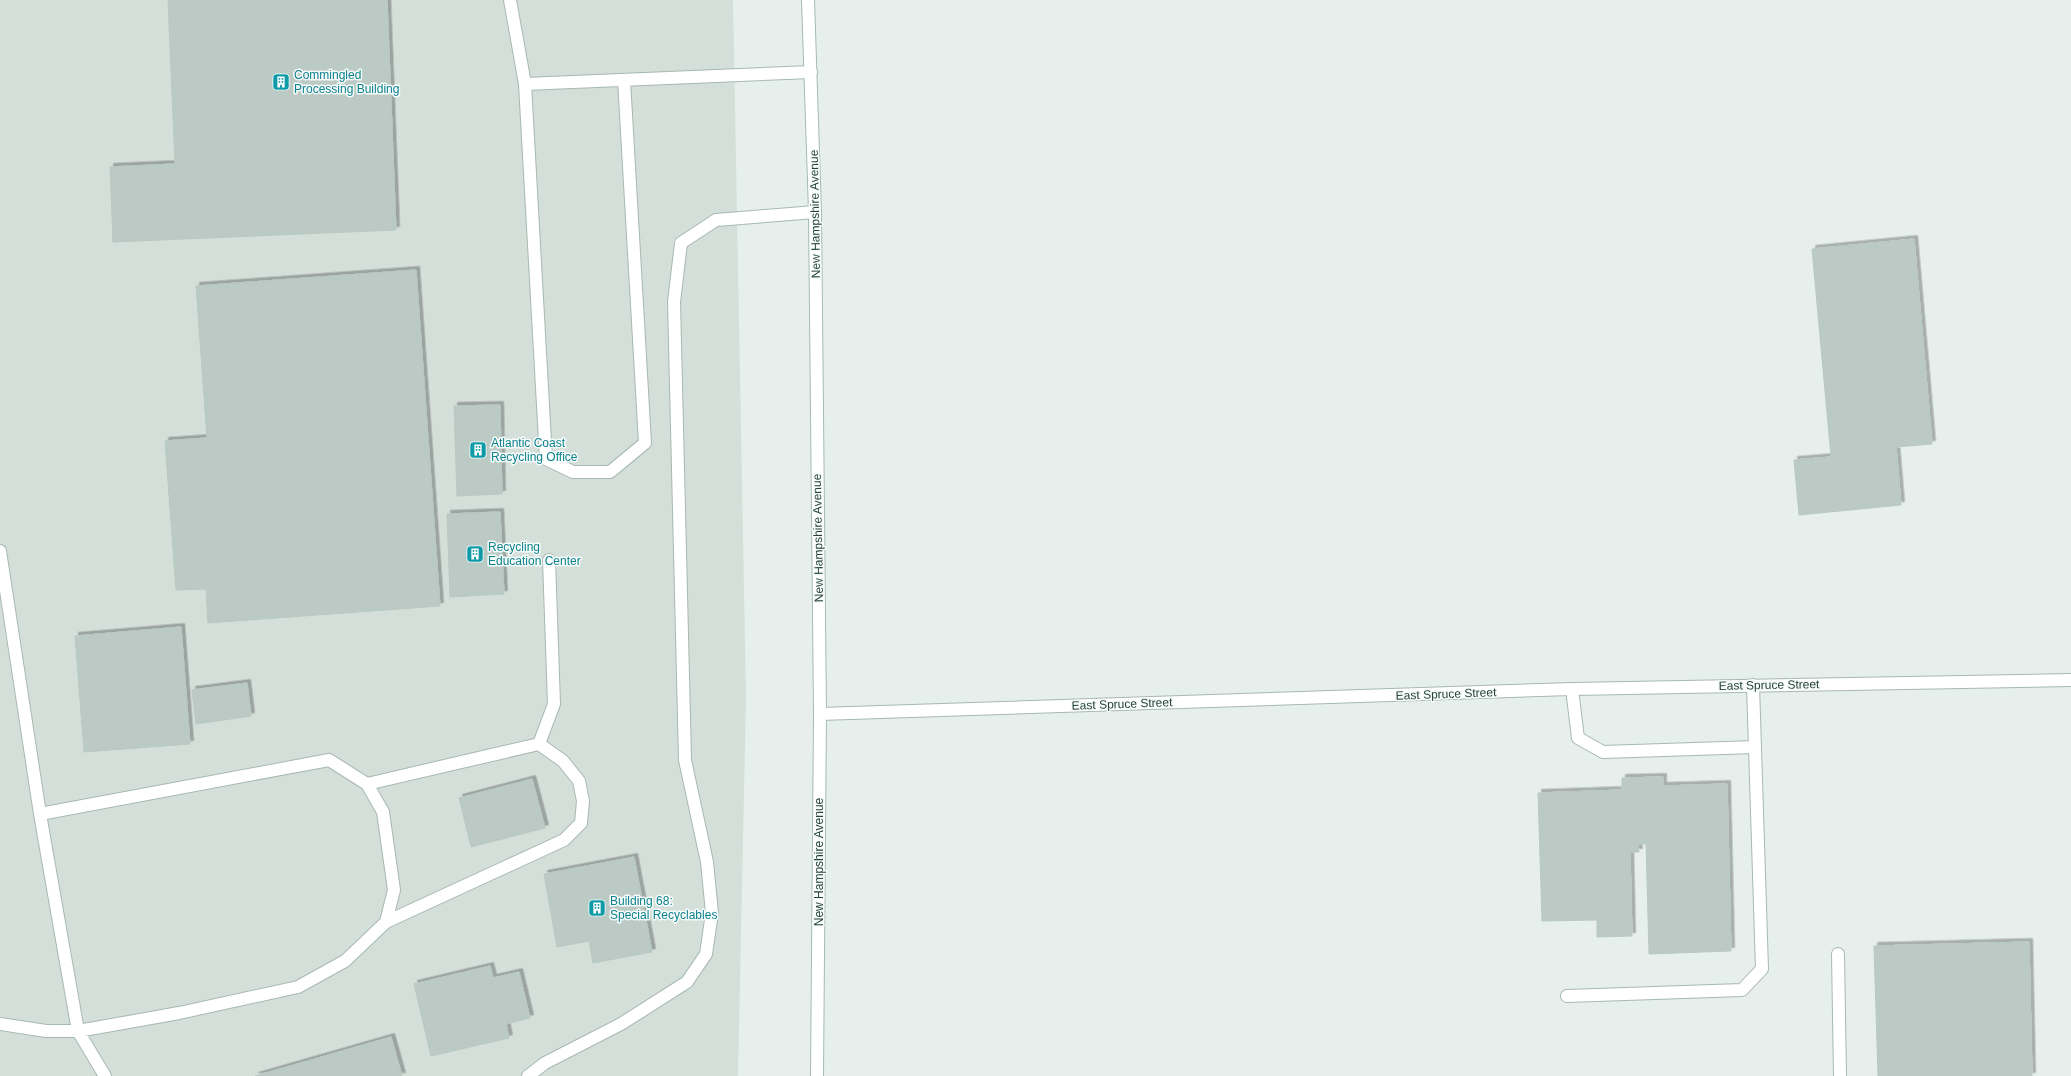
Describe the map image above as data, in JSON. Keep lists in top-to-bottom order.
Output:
{
  "streets": {
    "street": ["New Hampshire Avenue", "East Spruce Street"]
  },
  "crossings": [
    ["New Hampshire Avenue", "East Spruce Street"]
  ],
  "places": {
    "building": [
      "Commingled Processing Building",
      "Atlantic Coast Recycling Office",
      "Recycling Education Center",
      "Building 68: Special Recyclables"
    ]
  }
}
